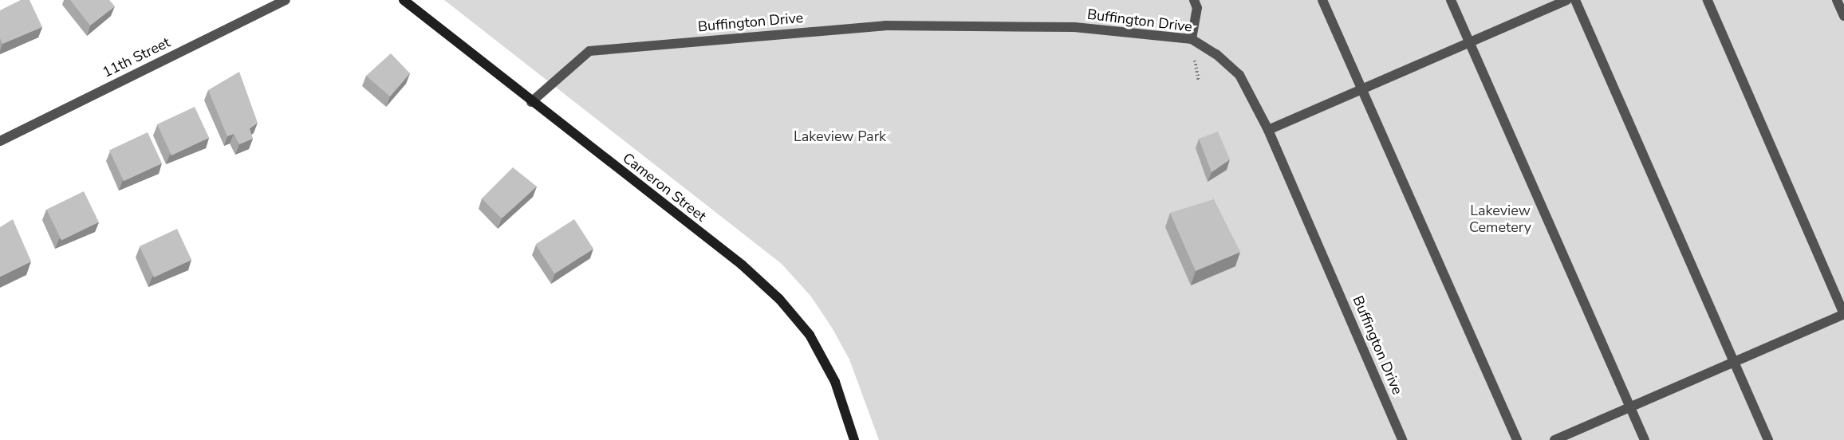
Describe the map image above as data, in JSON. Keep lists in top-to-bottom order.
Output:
{
  "streets": {
    "main road": ["Cameron Street"],
    "street": ["Buffington Drive", "11th Street"]
  },
  "crossings": [
    ["Buffington Drive", "Cameron Street"]
  ],
  "parks": ["Lakeview Park", "Lakeview Cemetery"]
}
